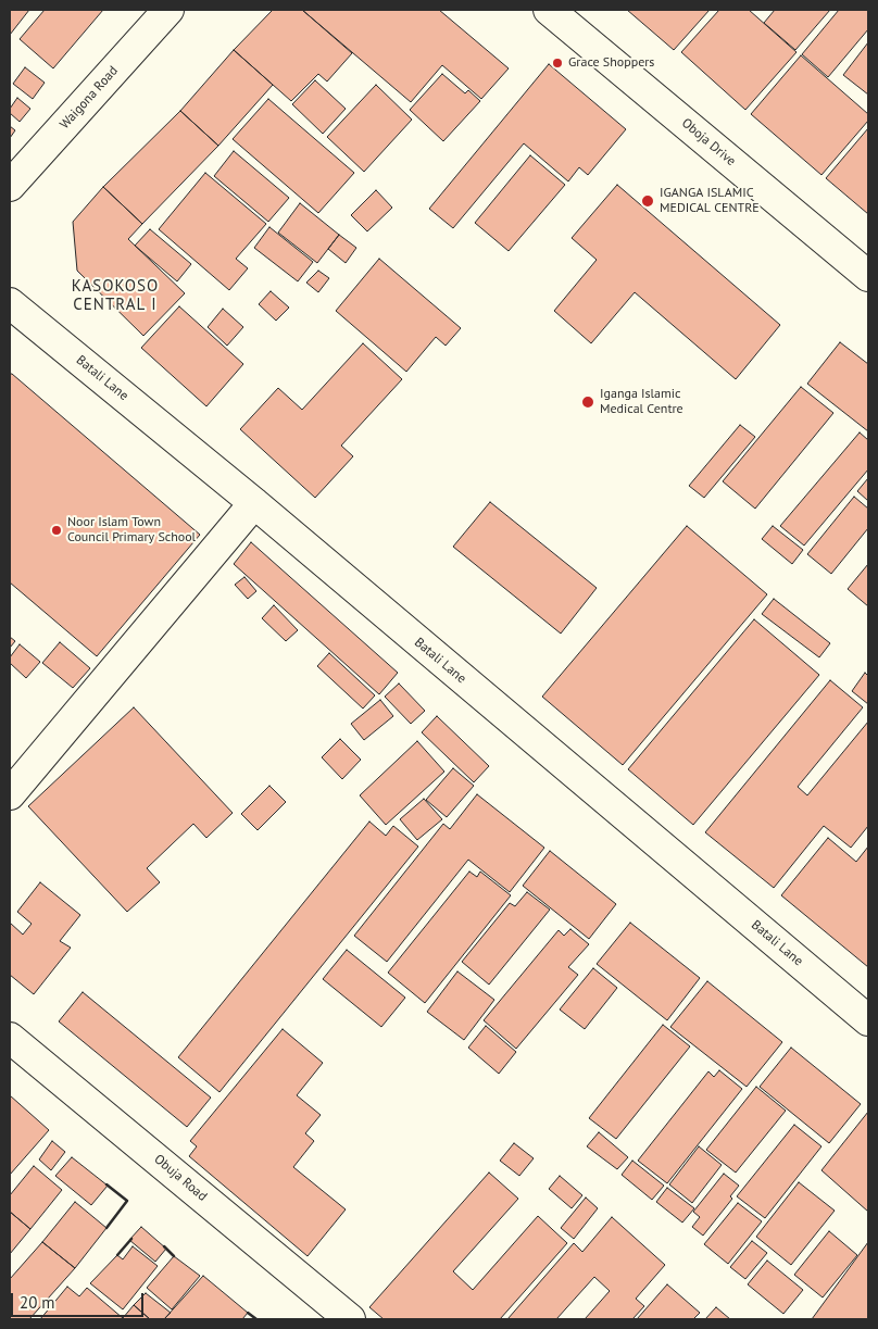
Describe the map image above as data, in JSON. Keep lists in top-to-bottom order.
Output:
{
  "streets": {
    "street": [
      "Waigona Road",
      "Oboja Drive",
      "Batali Lane",
      "Obuja Road"
    ]
  },
  "districts": ["KASOKOSO CENTRAL I"],
  "places": [
    "Grace Shoppers",
    "IGANGA ISLAMIC MEDICAL CENTRE",
    "Iganga Islamic Medical Centre",
    "Noor Islam Town Council Primary School"
  ],
  "scale_bar": "20 m"
}
